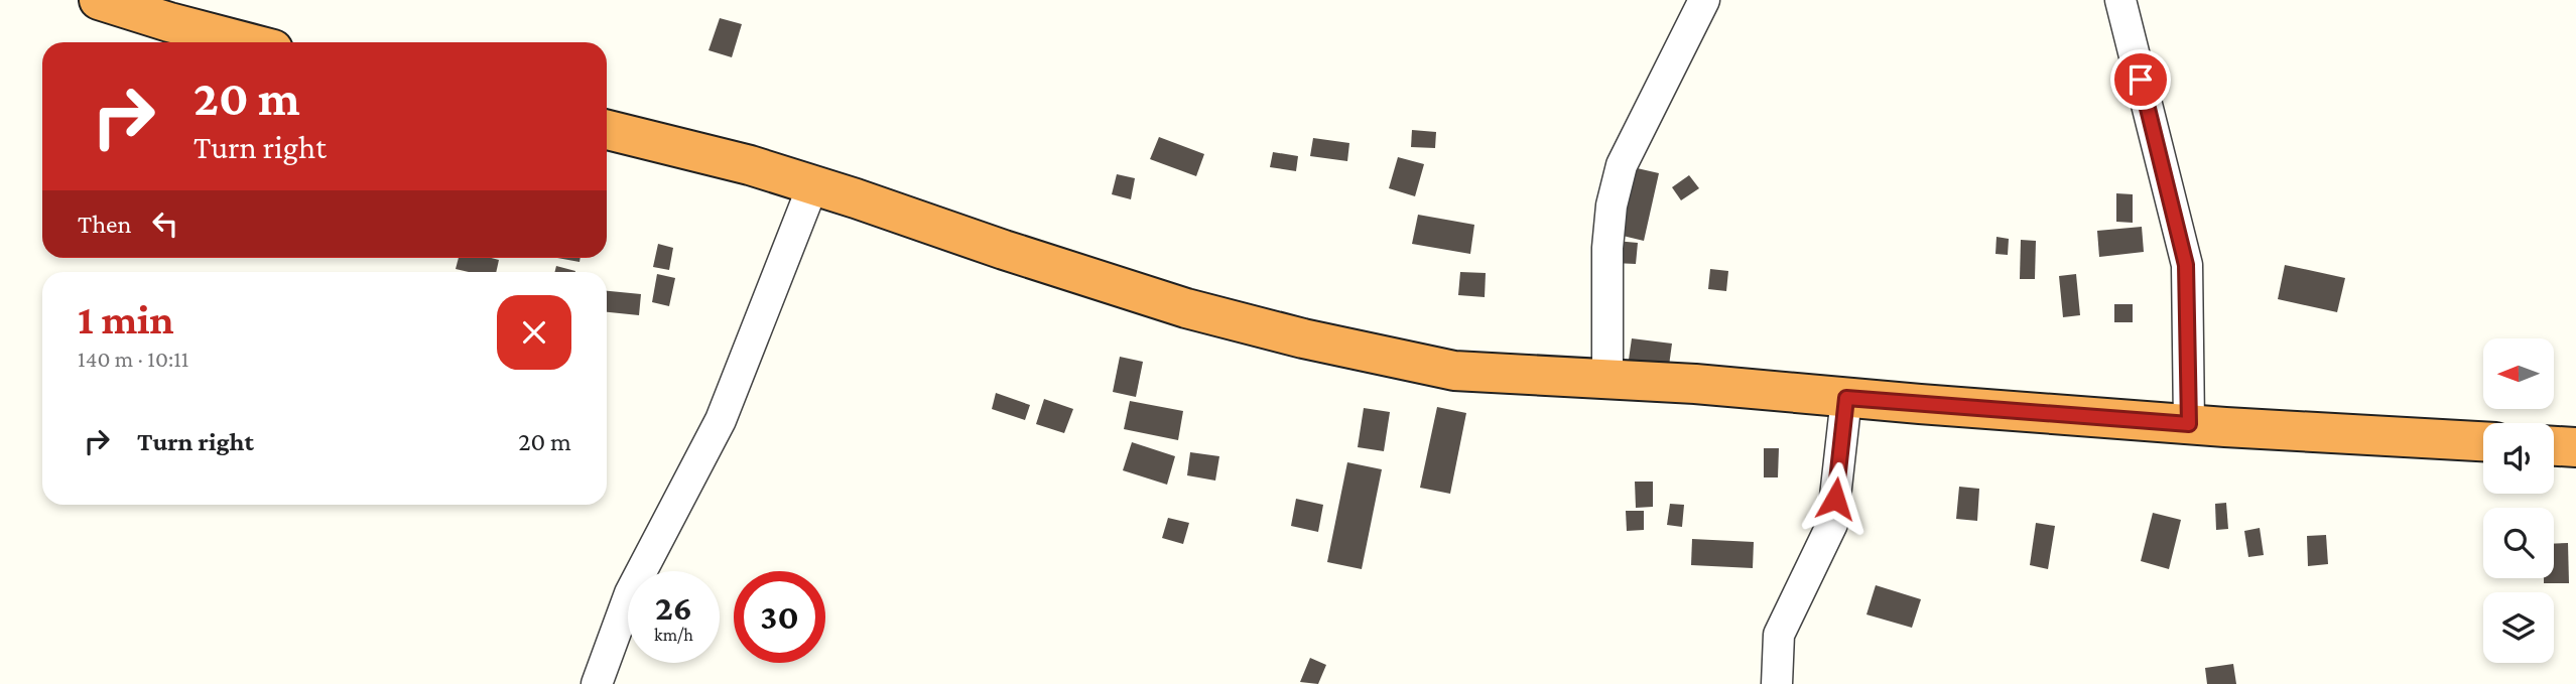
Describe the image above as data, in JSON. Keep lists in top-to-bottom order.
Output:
{
  "north": "left",
  "page": {
    "turn": ["20 m", "Turn right"],
    "then": "Then",
    "heading": ["1 min", "140 m · 10:11"],
    "list": [
      {
        "name": "Turn right",
        "value": "20 m"
      }
    ],
    "speed": "26 km/h",
    "limit": "30"
  }
}
